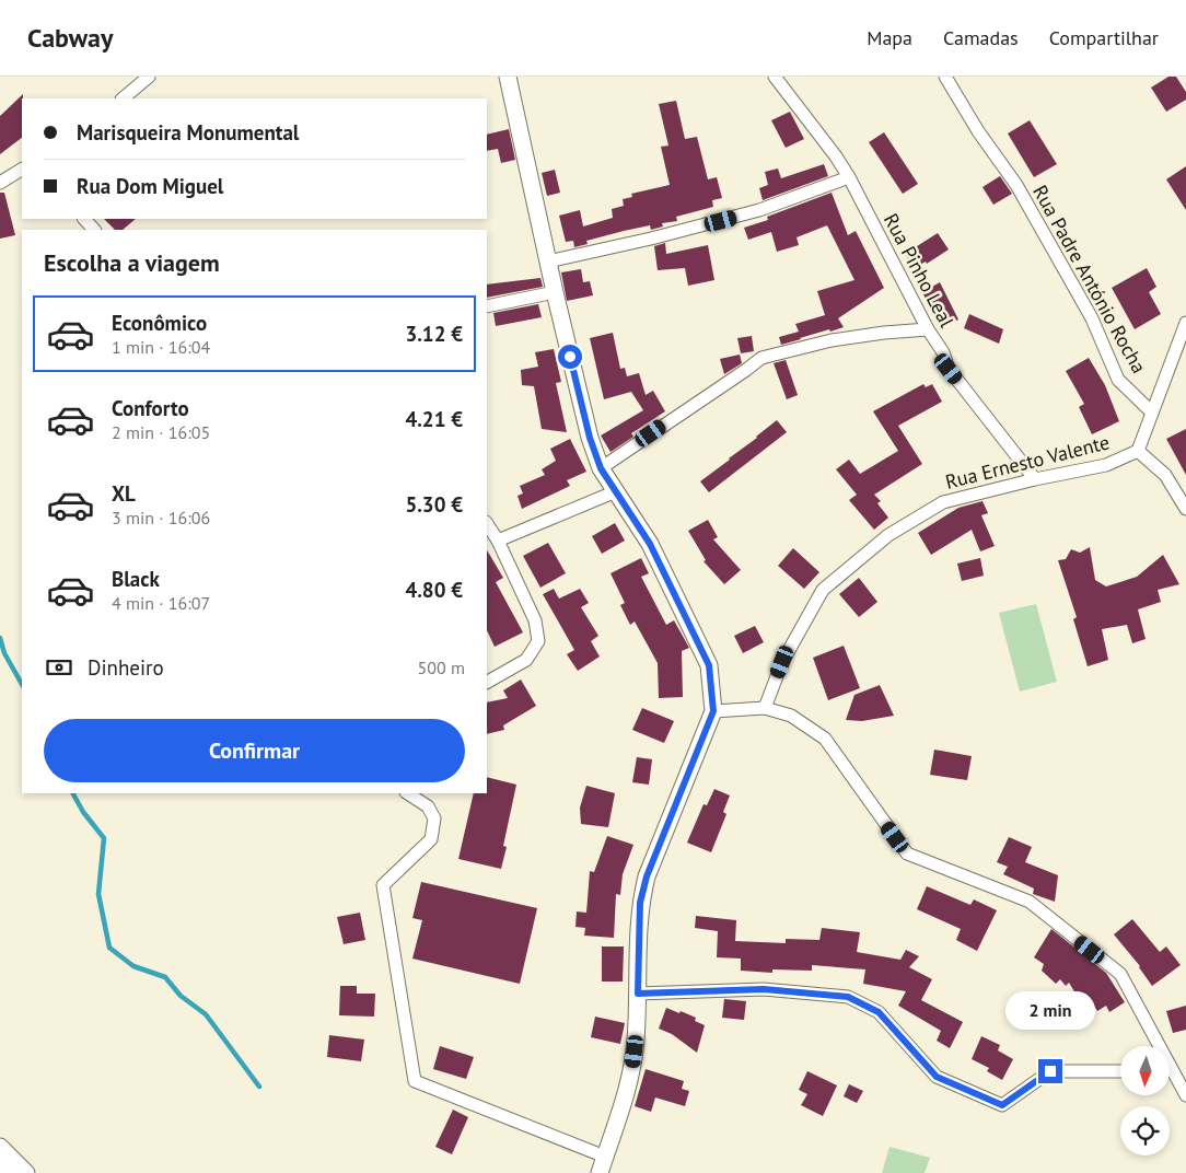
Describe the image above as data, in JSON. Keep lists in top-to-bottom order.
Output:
{
  "streets": {
    "street": ["Rua Pinho Leal", "Rua Padre António Rocha", "Rua Ernesto Valente"]
  },
  "crossings": [
    ["Rua Pinho Leal", "Rua Ernesto Valente"]
  ],
  "north": "bottom",
  "page": {
    "header": "Cabway",
    "nav": ["Mapa", "Camadas", "Compartilhar"],
    "banner": ["Marisqueira Monumental", "Rua Dom Miguel"],
    "heading": "Escolha a viagem",
    "list": [
      {
        "name": "Econômico",
        "note": "1 min · 16:04",
        "value": "3.12 €"
      },
      {
        "name": "Conforto",
        "note": "2 min · 16:05",
        "value": "4.21 €"
      },
      {
        "name": "XL",
        "note": "3 min · 16:06",
        "value": "5.30 €"
      },
      {
        "name": "Black",
        "note": "4 min · 16:07",
        "value": "4.80 €"
      }
    ],
    "pay": ["Dinheiro", "500 m"],
    "buttons": "Confirmar",
    "bubble": "2 min"
  }
}
